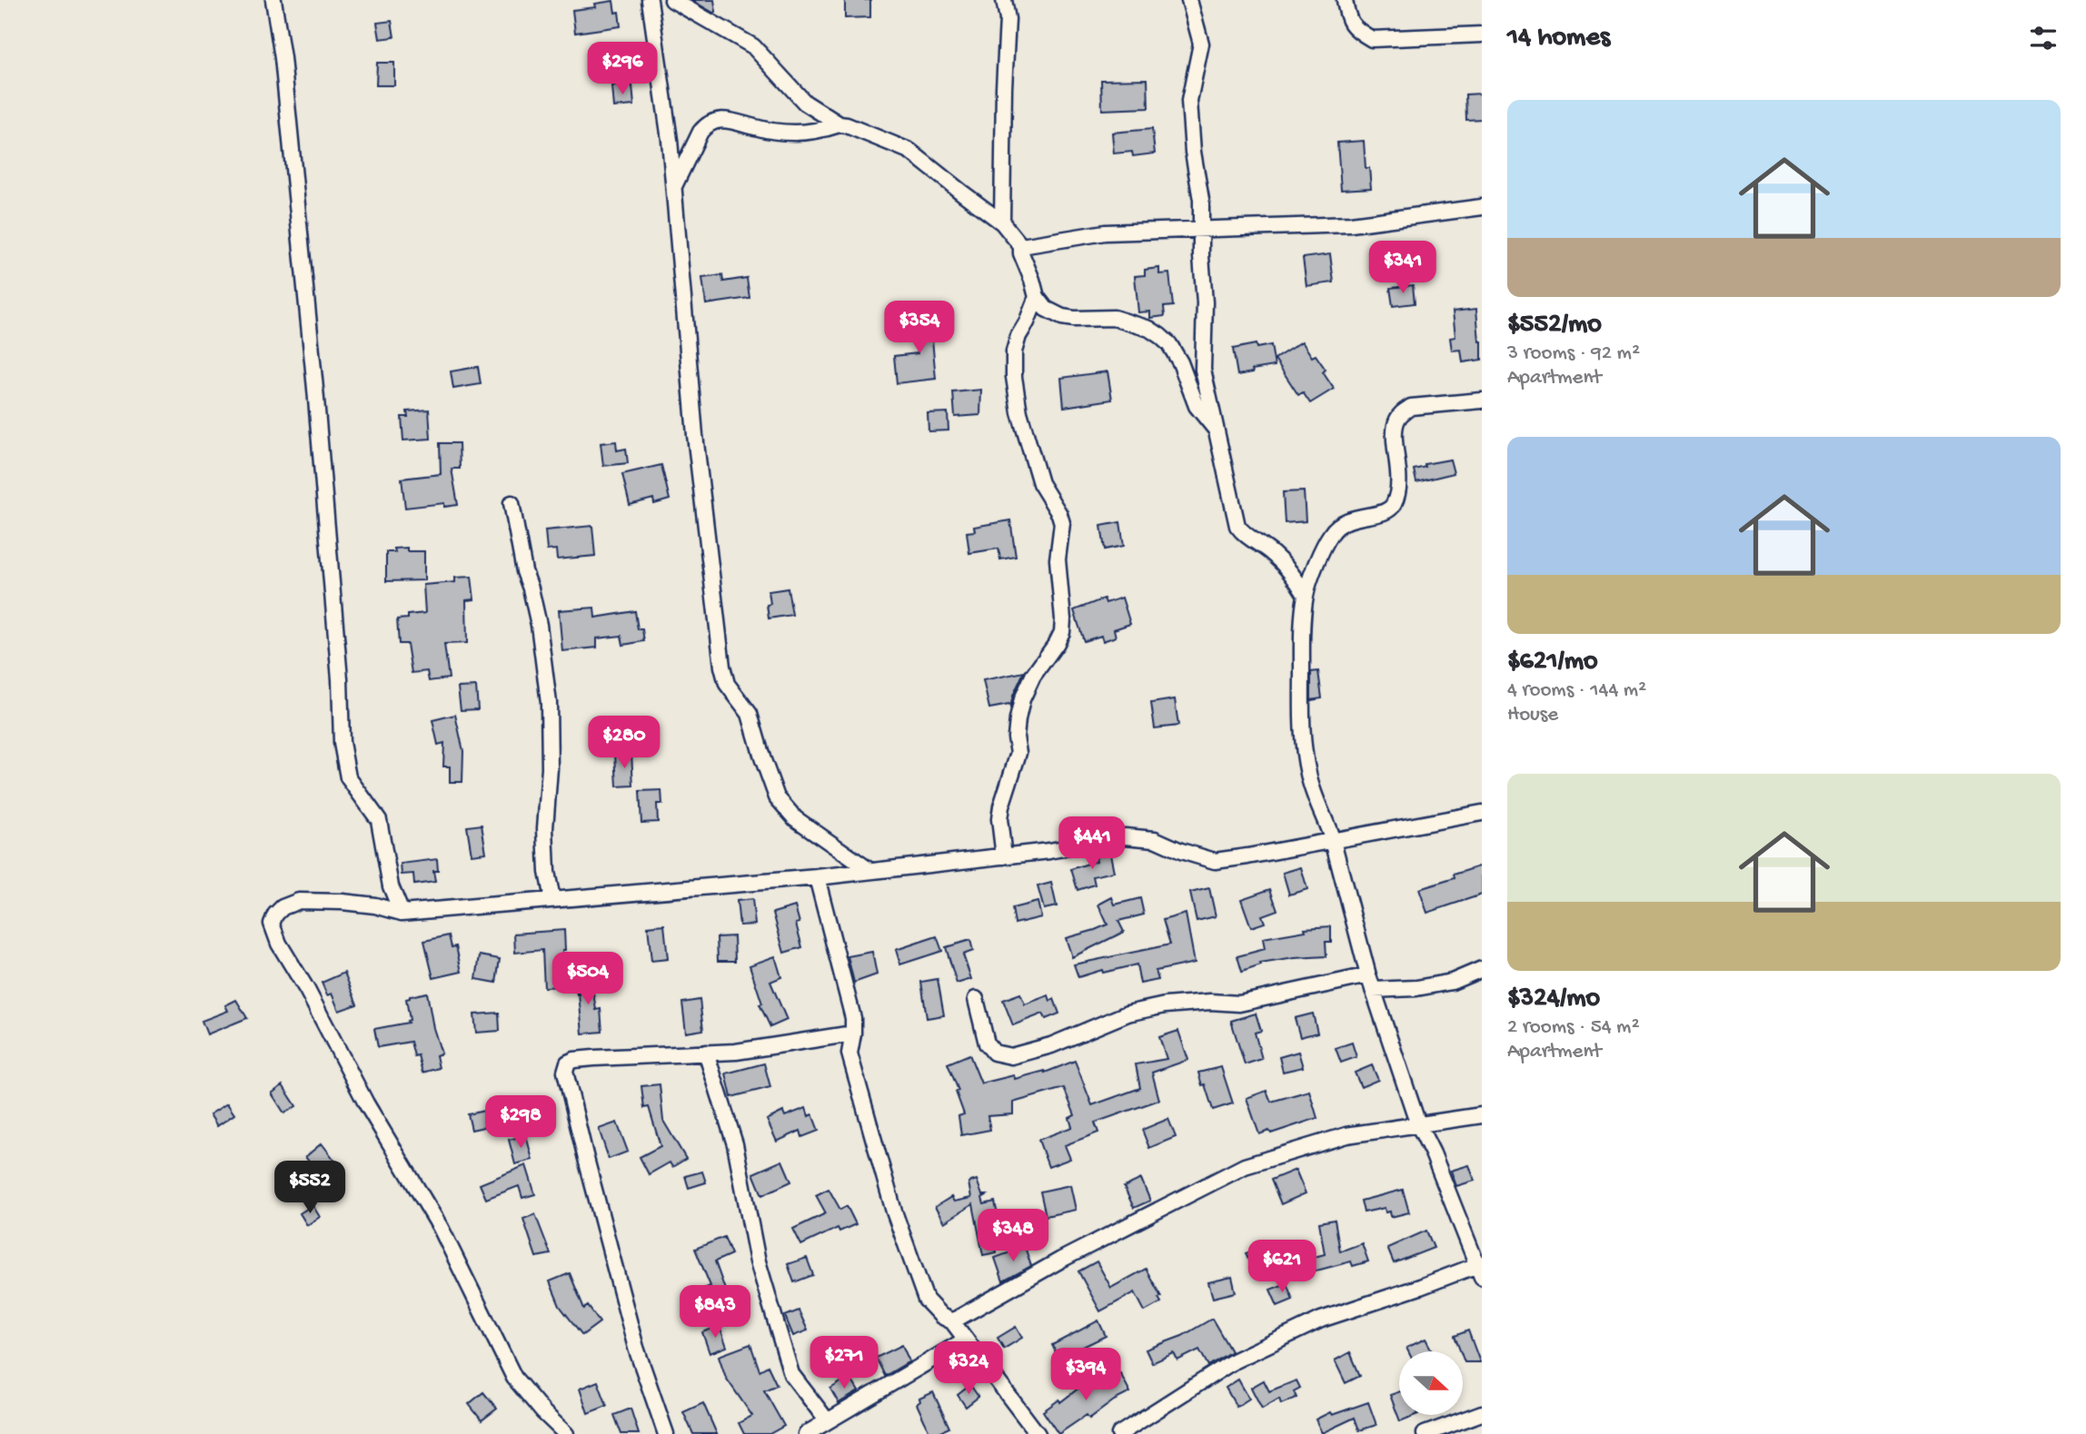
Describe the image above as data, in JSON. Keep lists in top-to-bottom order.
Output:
{
  "north": "right",
  "page": {
    "heading": "14 homes",
    "price": [
      "$296",
      "$341",
      "$354",
      "$280",
      "$441",
      "$504",
      "$298",
      "$552",
      "$348",
      "$621",
      "$843",
      "$271",
      "$324",
      "$394"
    ],
    "list": [
      {
        "name": "$552/mo",
        "note": "3 rooms · 92 m² · Apartment"
      },
      {
        "name": "$621/mo",
        "note": "4 rooms · 144 m² · House"
      },
      {
        "name": "$324/mo",
        "note": "2 rooms · 54 m² · Apartment"
      }
    ]
  }
}
